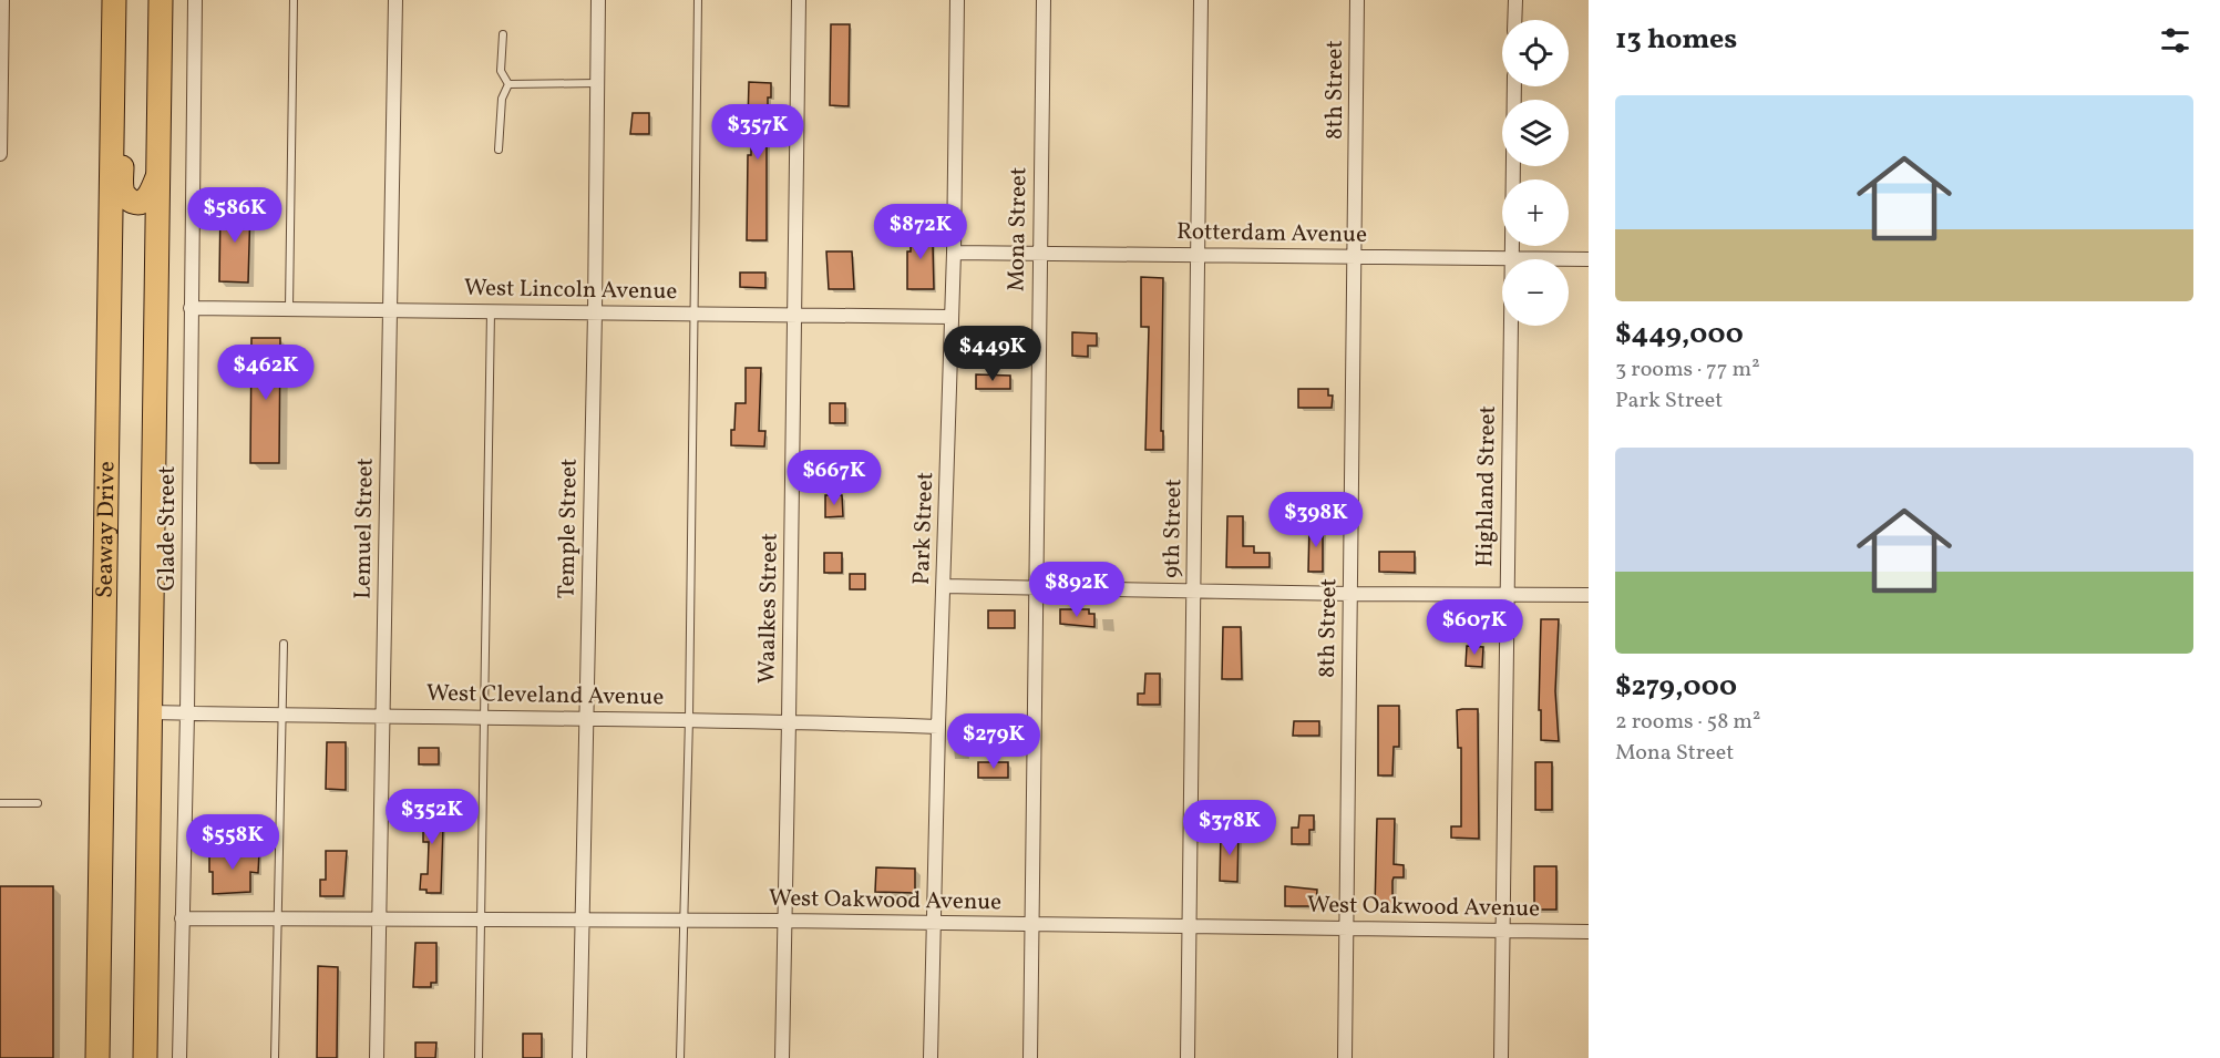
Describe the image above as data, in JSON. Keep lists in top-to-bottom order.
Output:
{
  "streets": {
    "highway": ["Seaway Drive"],
    "street": [
      "8th Street",
      "Mona Street",
      "Rotterdam Avenue",
      "West Lincoln Avenue",
      "Highland Street",
      "Glade Street",
      "Lemuel Street",
      "Temple Street",
      "Park Street",
      "9th Street",
      "Waalkes Street",
      "West Cleveland Avenue",
      "West Oakwood Avenue"
    ]
  },
  "crossings": [
    ["8th Street", "Rotterdam Avenue"],
    ["8th Street", "West Oakwood Avenue"],
    ["Mona Street", "Rotterdam Avenue"],
    ["Mona Street", "West Oakwood Avenue"],
    ["Rotterdam Avenue", "Highland Street"],
    ["Rotterdam Avenue", "Park Street"],
    ["Rotterdam Avenue", "9th Street"],
    ["West Lincoln Avenue", "Glade Street"],
    ["West Lincoln Avenue", "Lemuel Street"],
    ["West Lincoln Avenue", "Temple Street"],
    ["West Lincoln Avenue", "Park Street"],
    ["West Lincoln Avenue", "Waalkes Street"],
    ["Highland Street", "West Oakwood Avenue"],
    ["Glade Street", "West Cleveland Avenue"],
    ["Glade Street", "West Oakwood Avenue"],
    ["Lemuel Street", "West Cleveland Avenue"],
    ["Lemuel Street", "West Oakwood Avenue"],
    ["Temple Street", "West Cleveland Avenue"],
    ["Temple Street", "West Oakwood Avenue"],
    ["Park Street", "West Cleveland Avenue"],
    ["Park Street", "West Oakwood Avenue"],
    ["9th Street", "West Oakwood Avenue"],
    ["Seaway Drive", "West Cleveland Avenue"],
    ["Waalkes Street", "West Cleveland Avenue"],
    ["Waalkes Street", "West Oakwood Avenue"]
  ],
  "page": {
    "heading": "13 homes",
    "map_buttons": ["+", "−"],
    "list": [
      {
        "name": "$449,000",
        "note": "3 rooms · 77 m² · Park Street"
      },
      {
        "name": "$279,000",
        "note": "2 rooms · 58 m² · Mona Street"
      }
    ],
    "price": [
      "$357K",
      "$586K",
      "$872K",
      "$449K",
      "$462K",
      "$667K",
      "$398K",
      "$892K",
      "$607K",
      "$279K",
      "$352K",
      "$378K",
      "$558K"
    ]
  }
}
